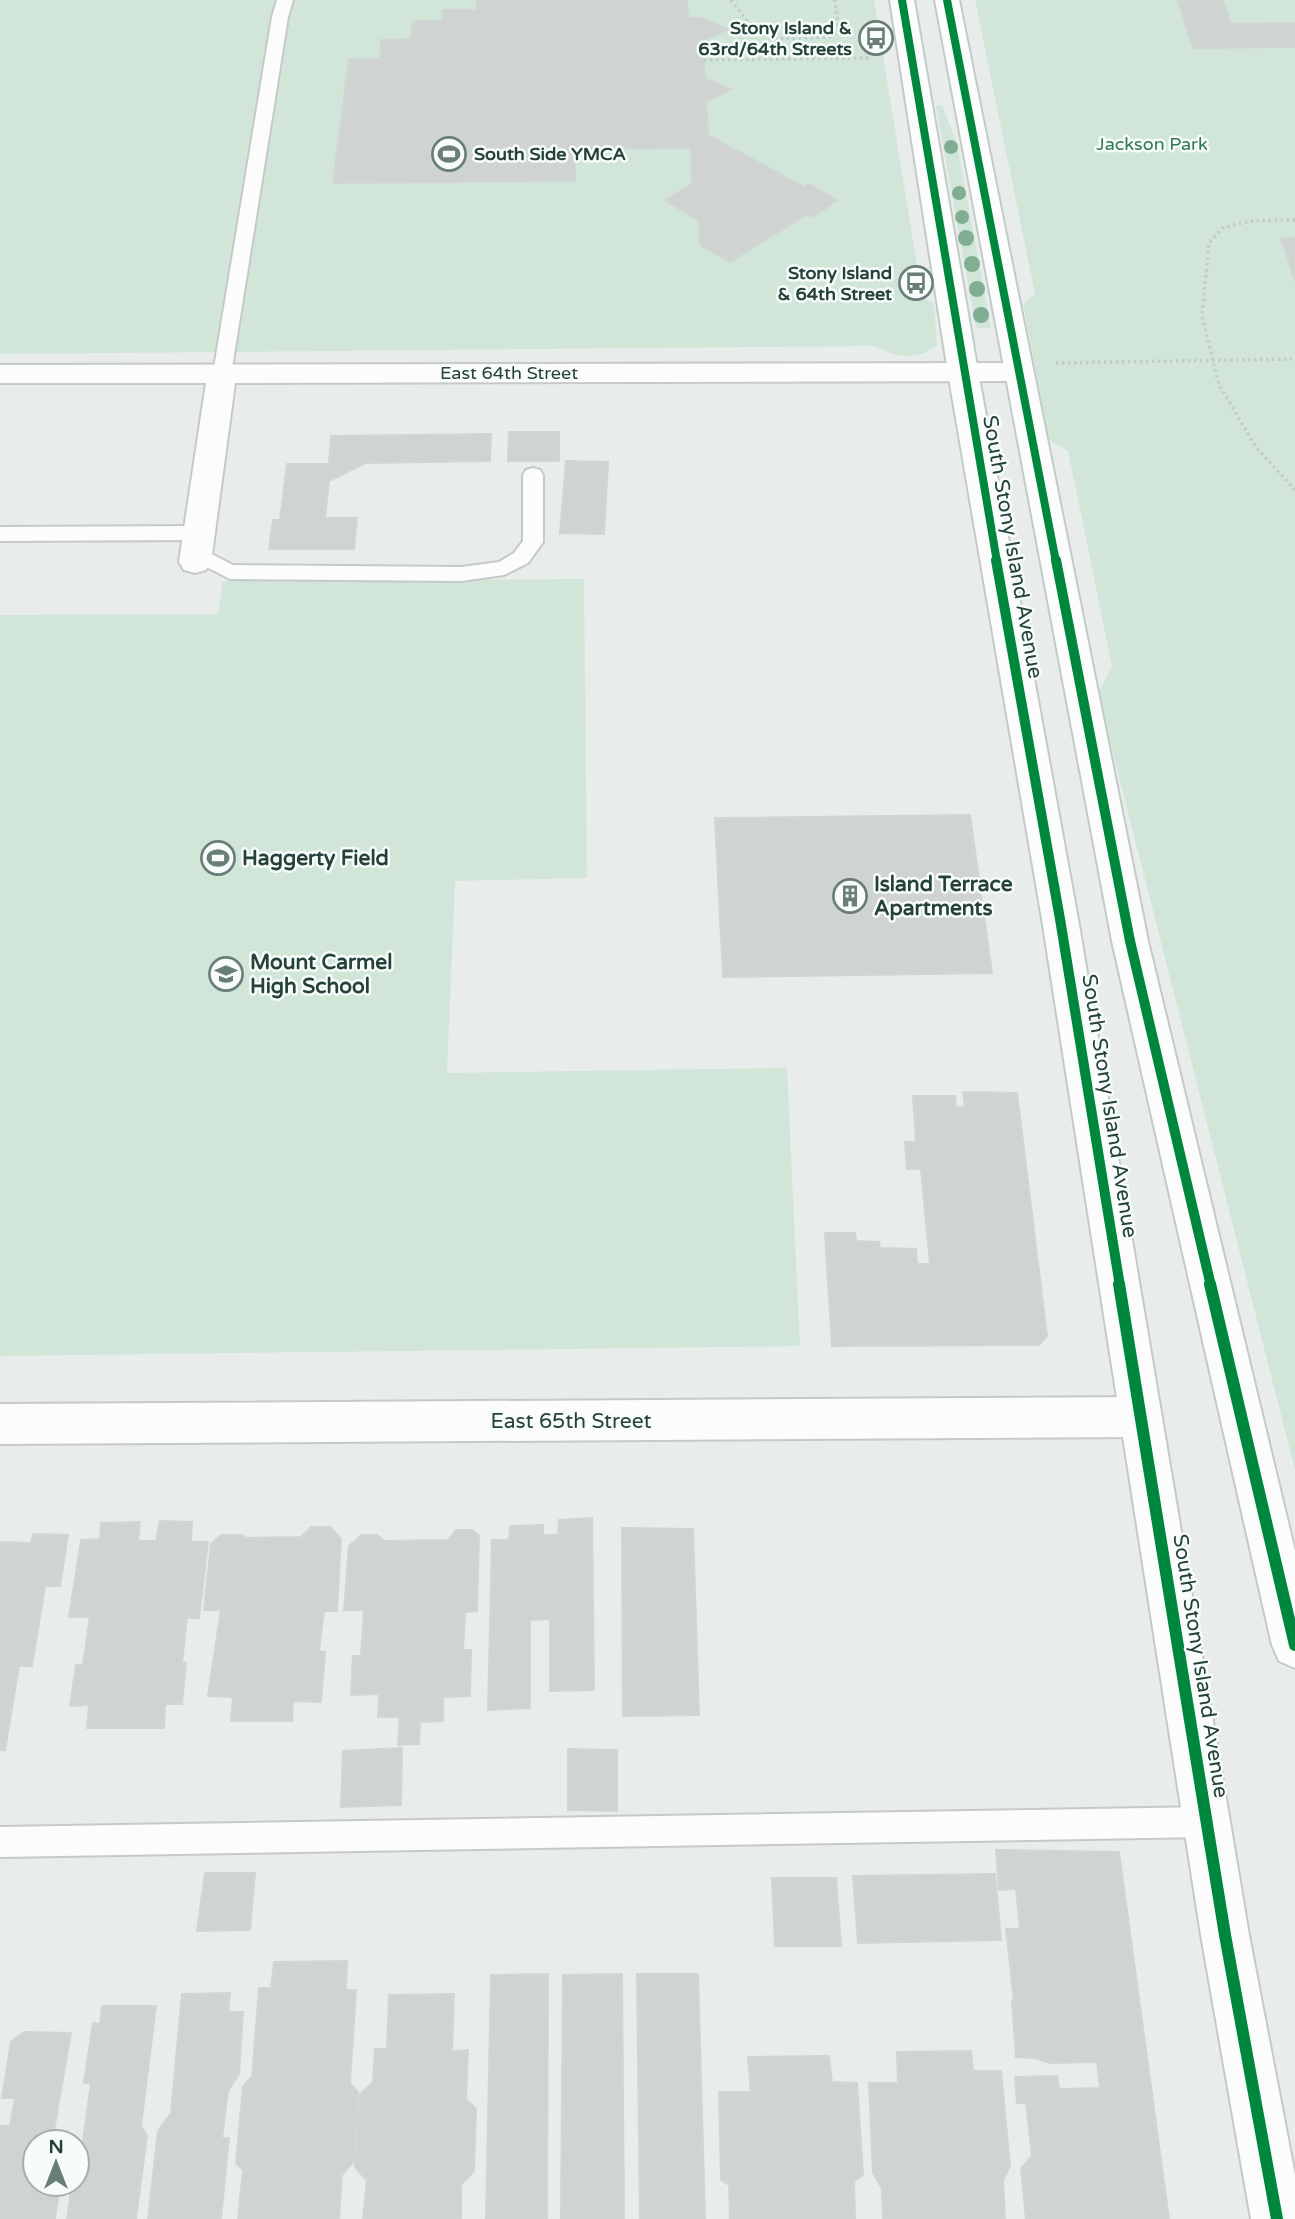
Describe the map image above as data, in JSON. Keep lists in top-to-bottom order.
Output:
{
  "streets": {
    "main road": ["East 64th Street", "South Stony Island Avenue", "East 65th Street"]
  },
  "crossings": [
    ["East 64th Street", "South Stony Island Avenue"],
    ["South Stony Island Avenue", "East 65th Street"]
  ],
  "parks": ["Jackson Park"],
  "places": {
    "bus stop": ["Stony Island & 63rd/64th Streets", "Stony Island & 64th Street"],
    "sports": ["South Side YMCA", "Haggerty Field"],
    "building": ["Island Terrace Apartments"],
    "school or university": ["Mount Carmel High School"]
  },
  "north": "top"
}
